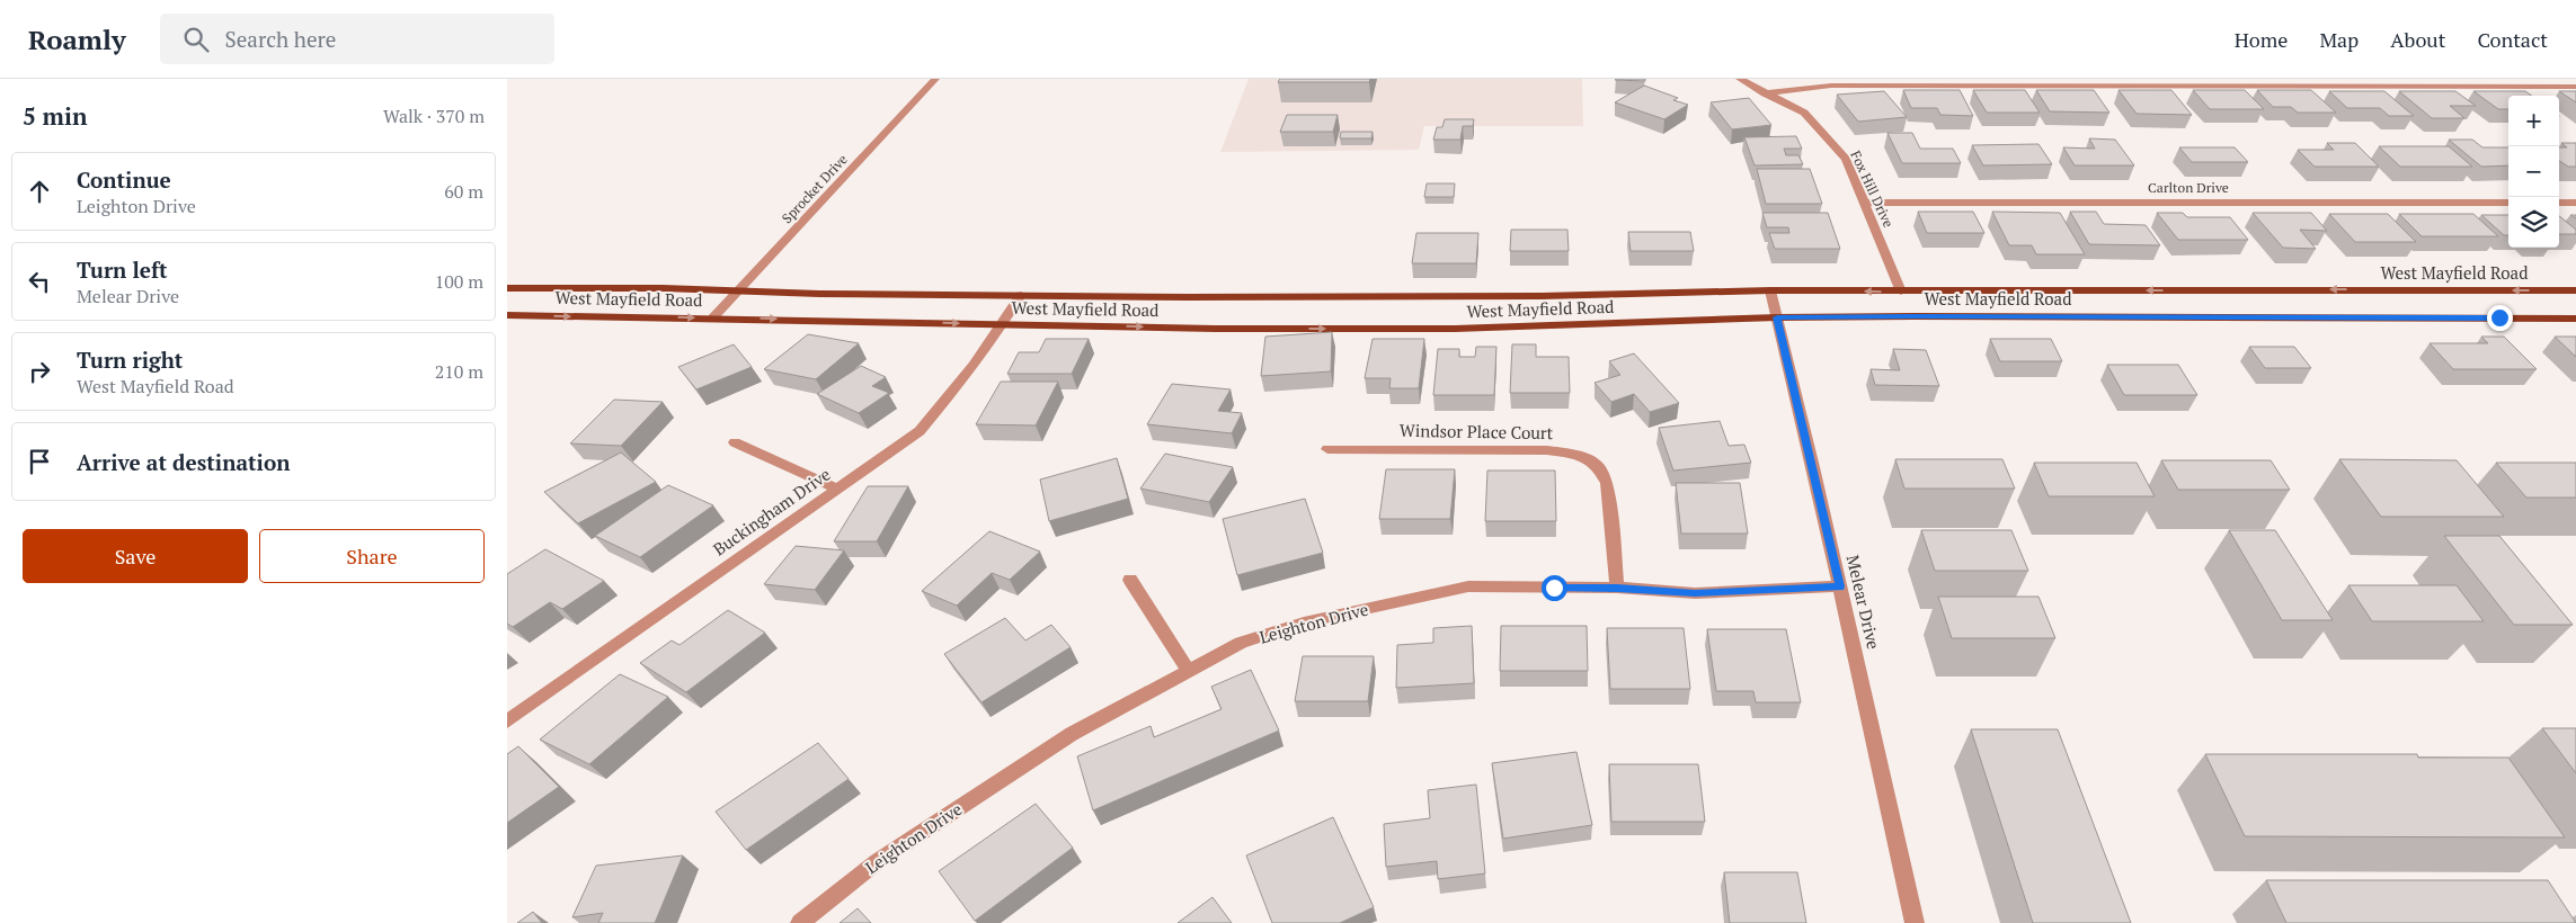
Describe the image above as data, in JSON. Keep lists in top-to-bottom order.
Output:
{
  "streets": {
    "main road": ["West Mayfield Road"],
    "street": [
      "Carlton Drive",
      "Sprocket Drive",
      "Fox Hill Drive",
      "Windsor Place Court",
      "Buckingham Drive",
      "Melear Drive",
      "Leighton Drive"
    ]
  },
  "crossings": [
    ["Carlton Drive", "Fox Hill Drive"],
    ["Sprocket Drive", "West Mayfield Road"],
    ["Fox Hill Drive", "West Mayfield Road"],
    ["West Mayfield Road", "Buckingham Drive"],
    ["West Mayfield Road", "Melear Drive"],
    ["Windsor Place Court", "Leighton Drive"],
    ["Melear Drive", "Leighton Drive"]
  ],
  "page": {
    "header": "Roamly",
    "search": "Search here",
    "nav": [
      "Home",
      "Map",
      "About",
      "Contact"
    ],
    "heading": ["5 min", "Walk · 370 m"],
    "map_buttons": ["+", "−"],
    "list": [
      ["Continue", "Leighton Drive", "60 m"],
      ["Turn left", "Melear Drive", "100 m"],
      ["Turn right", "West Mayfield Road", "210 m"],
      "Arrive at destination"
    ],
    "buttons": ["Save", "Share"]
  }
}
